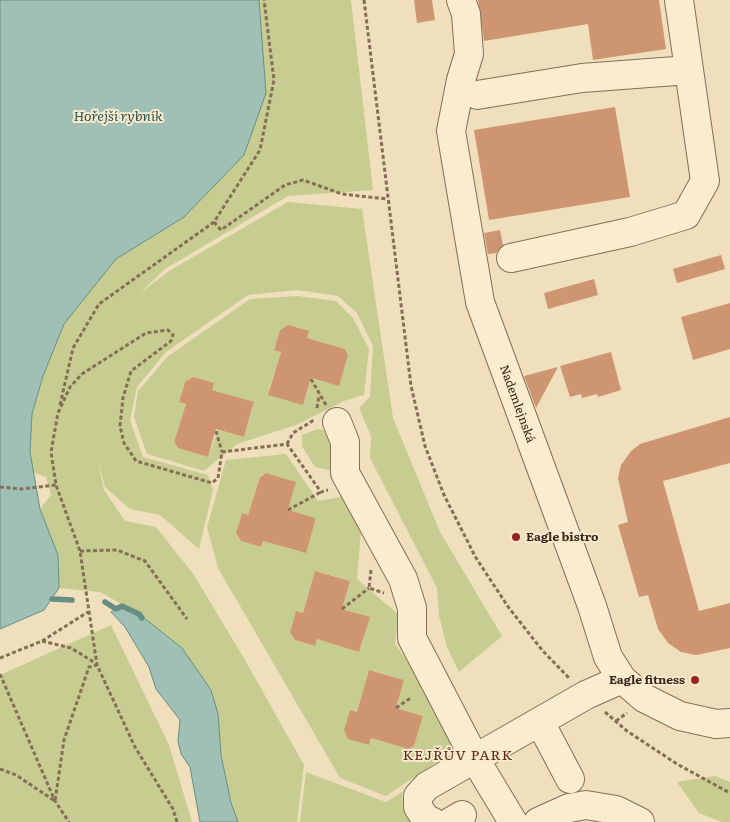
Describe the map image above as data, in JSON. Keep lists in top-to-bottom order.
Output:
{
  "streets": {
    "street": ["Nademlejnská"]
  },
  "districts": ["KEJŘŮV PARK"],
  "water": ["Hořejší rybník"],
  "places": ["Eagle bistro", "Eagle fitness"]
}
